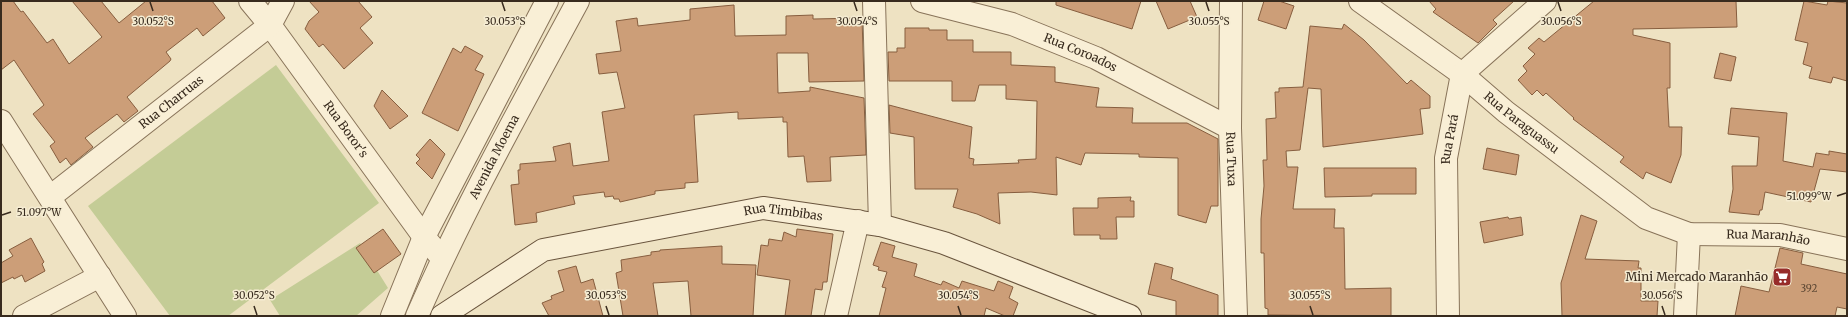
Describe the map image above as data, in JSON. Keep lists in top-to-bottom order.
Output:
{
  "streets": {
    "street": [
      "Rua Coroados",
      "Rua Charruas",
      "Rua Paraguassu",
      "Rua Boror's",
      "Rua Pará",
      "Avenida Moema",
      "Rua Tuxa",
      "Rua Timbibas",
      "Rua Maranhão"
    ]
  },
  "crossings": [
    ["Rua Coroados", "Rua Tuxa"],
    ["Rua Charruas", "Rua Boror's"],
    ["Rua Paraguassu", "Rua Pará"],
    ["Rua Paraguassu", "Rua Maranhão"],
    ["Rua Boror's", "Avenida Moema"]
  ],
  "places": {
    "supermarket": ["Mini Mercado Maranhão"]
  },
  "house_numbers": ["392"],
  "coordinates": [
    "30.052°S",
    "30.053°S",
    "30.054°S",
    "30.055°S",
    "30.056°S",
    "51.099°W",
    "51.097°W"
  ]
}
